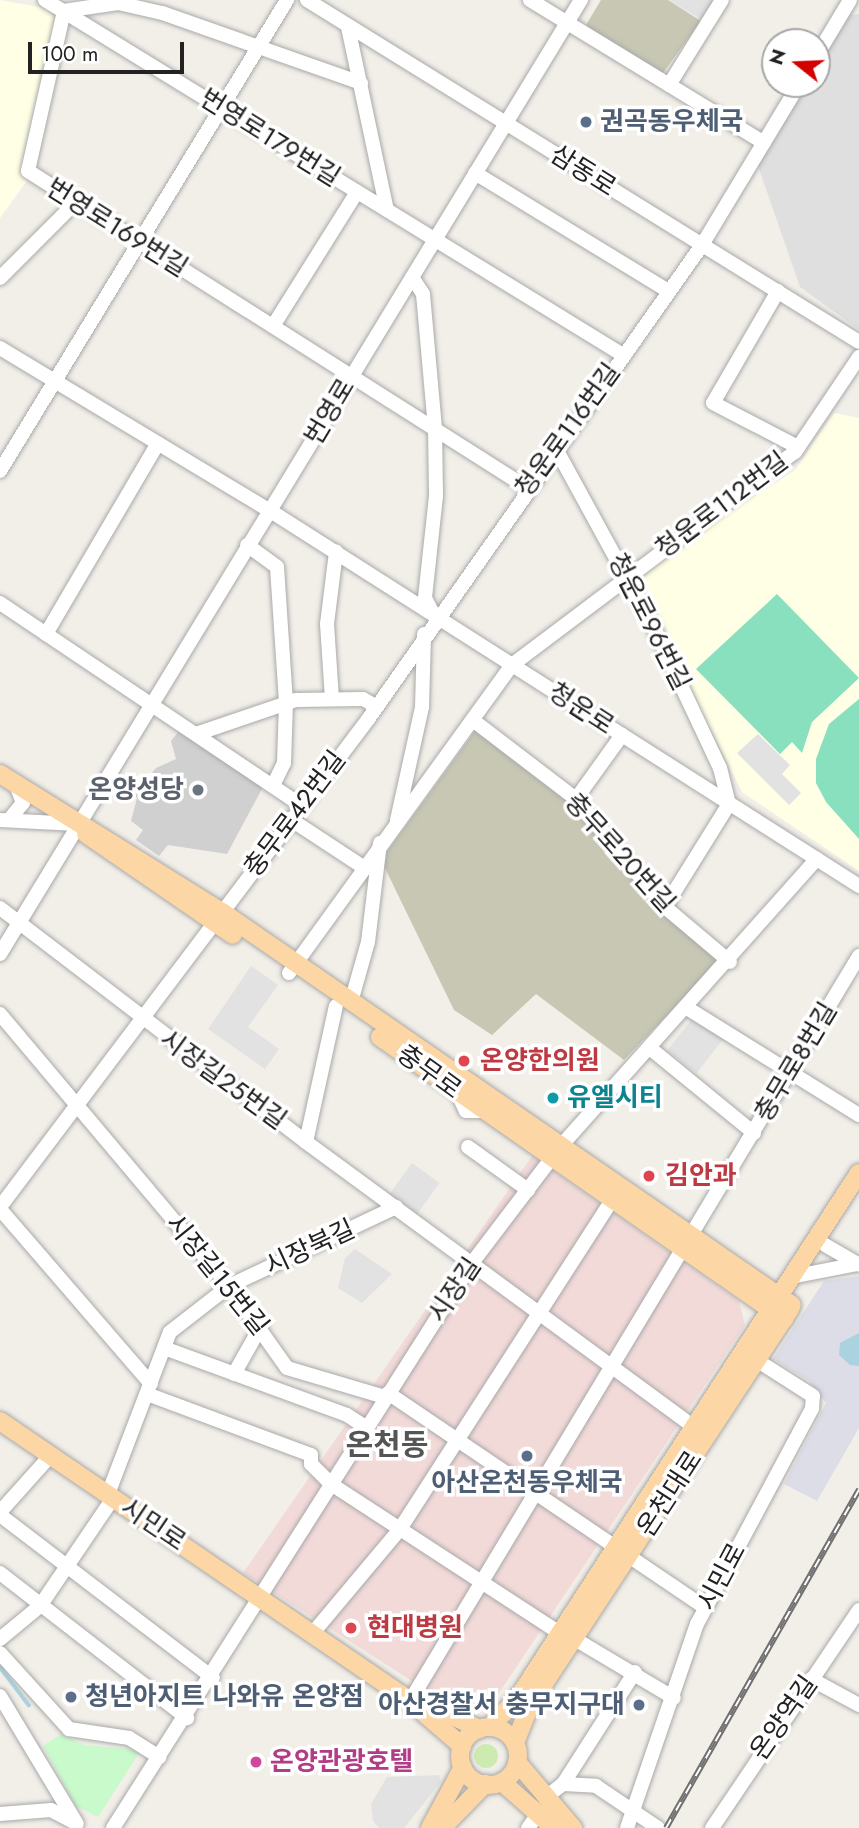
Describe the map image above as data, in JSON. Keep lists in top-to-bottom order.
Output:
{
  "streets": {
    "main road": ["충무로", "온천대로", "시민로"],
    "street": [
      "번영로179번길",
      "삼동로",
      "번영로169번길",
      "번영로",
      "청운로116번길",
      "청운로112번길",
      "청운로96번길",
      "청운로",
      "충무로42번길",
      "충무로20번길",
      "충무로8번길",
      "시장길25번길",
      "시장북길",
      "시장길15번길",
      "시장길",
      "온양역길"
    ]
  },
  "crossings": [
    ["번영로179번길", "삼동로"],
    ["번영로179번길", "번영로169번길"],
    ["번영로179번길", "번영로"],
    ["번영로179번길", "청운로116번길"],
    ["삼동로", "번영로"],
    ["삼동로", "청운로116번길"],
    ["삼동로", "청운로112번길"],
    ["번영로169번길", "번영로"],
    ["번영로169번길", "청운로116번길"],
    ["번영로", "청운로"],
    ["번영로", "충무로"],
    ["번영로", "시장길25번길"],
    ["청운로116번길", "청운로96번길"],
    ["청운로116번길", "청운로"],
    ["청운로116번길", "충무로42번길"],
    ["청운로112번길", "청운로96번길"],
    ["청운로112번길", "청운로"],
    ["청운로112번길", "충무로20번길"],
    ["청운로112번길", "충무로"],
    ["청운로96번길", "청운로"],
    ["청운로", "충무로42번길"],
    ["충무로42번길", "충무로"],
    ["충무로42번길", "시장길25번길"],
    ["충무로42번길", "시장길15번길"],
    ["충무로8번길", "충무로"],
    ["충무로8번길", "온천대로"],
    ["충무로8번길", "시민로"],
    ["충무로", "시장길25번길"],
    ["충무로", "시장길"],
    ["충무로", "온천대로"],
    ["시장길25번길", "시장북길"],
    ["시장길25번길", "시장길"],
    ["시장길25번길", "온천대로"],
    ["시장북길", "시장길15번길"],
    ["시장북길", "시민로"],
    ["시장길15번길", "시장길"],
    ["시장길15번길", "온천대로"],
    ["시장길", "시민로"],
    ["온천대로", "시민로"]
  ],
  "districts": ["온천동"],
  "places": [
    "권곡동우체국",
    "온양성당",
    "온양한의원",
    "유엘시티",
    "김안과",
    "아산온천동우체국",
    "현대병원",
    "청년아지트 나와유 온양점",
    "아산경찰서 충무지구대",
    "온양관광호텔"
  ],
  "scale_bar": "100 m",
  "north": "left"
}
